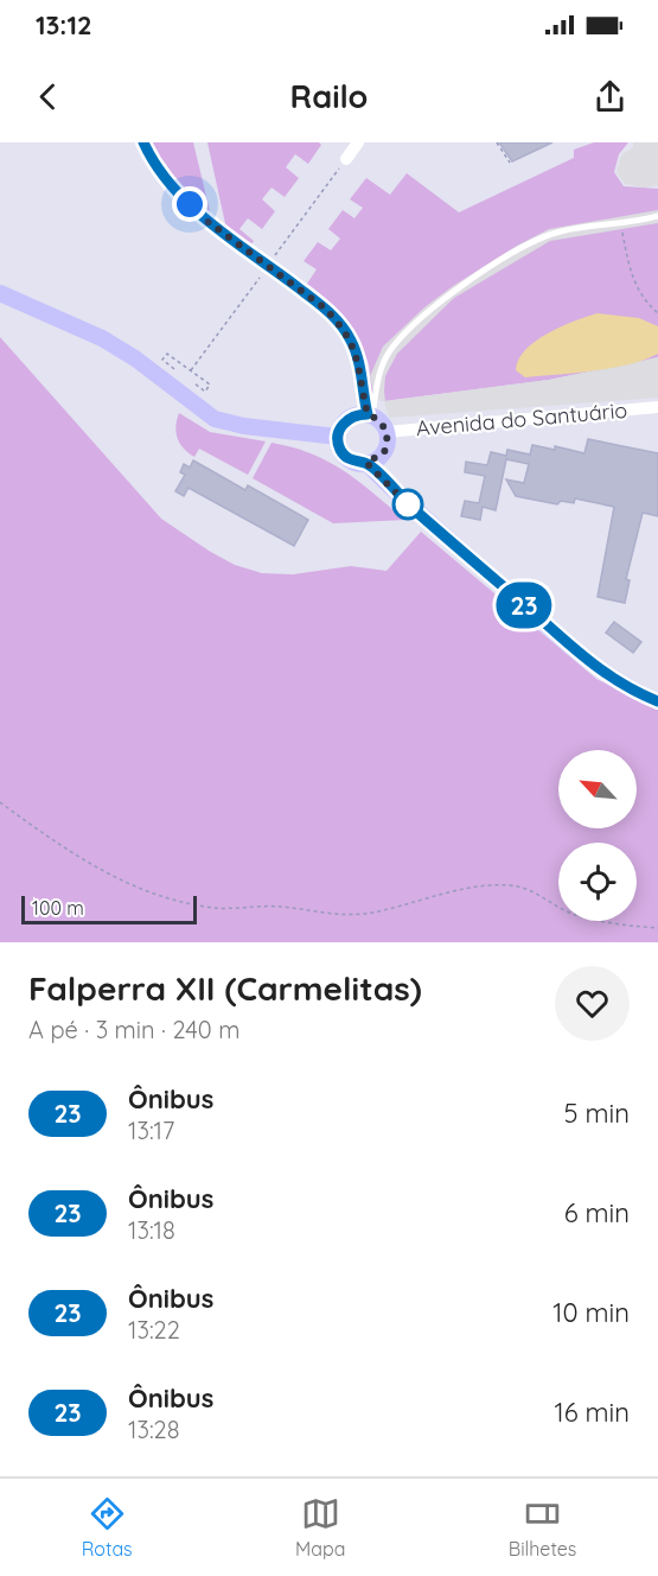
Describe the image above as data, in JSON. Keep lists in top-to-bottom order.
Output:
{
  "streets": {
    "street": ["Avenida do Santuário"]
  },
  "lines": ["bus line 23"],
  "scale_bar": "100 m",
  "north": "top left",
  "page": {
    "status": "13:12",
    "header": "Railo",
    "on_map": "23",
    "scale": "100 m",
    "heading": ["Falperra XII (Carmelitas)", "A pé · 3 min · 240 m"],
    "list": [
      {
        "mark": "23",
        "name": "Ônibus",
        "note": "13:17",
        "value": "5 min"
      },
      {
        "mark": "23",
        "name": "Ônibus",
        "note": "13:18",
        "value": "6 min"
      },
      {
        "mark": "23",
        "name": "Ônibus",
        "note": "13:22",
        "value": "10 min"
      },
      {
        "mark": "23",
        "name": "Ônibus",
        "note": "13:28",
        "value": "16 min"
      }
    ],
    "tabs": ["Rotas", "Mapa", "Bilhetes"]
  }
}
